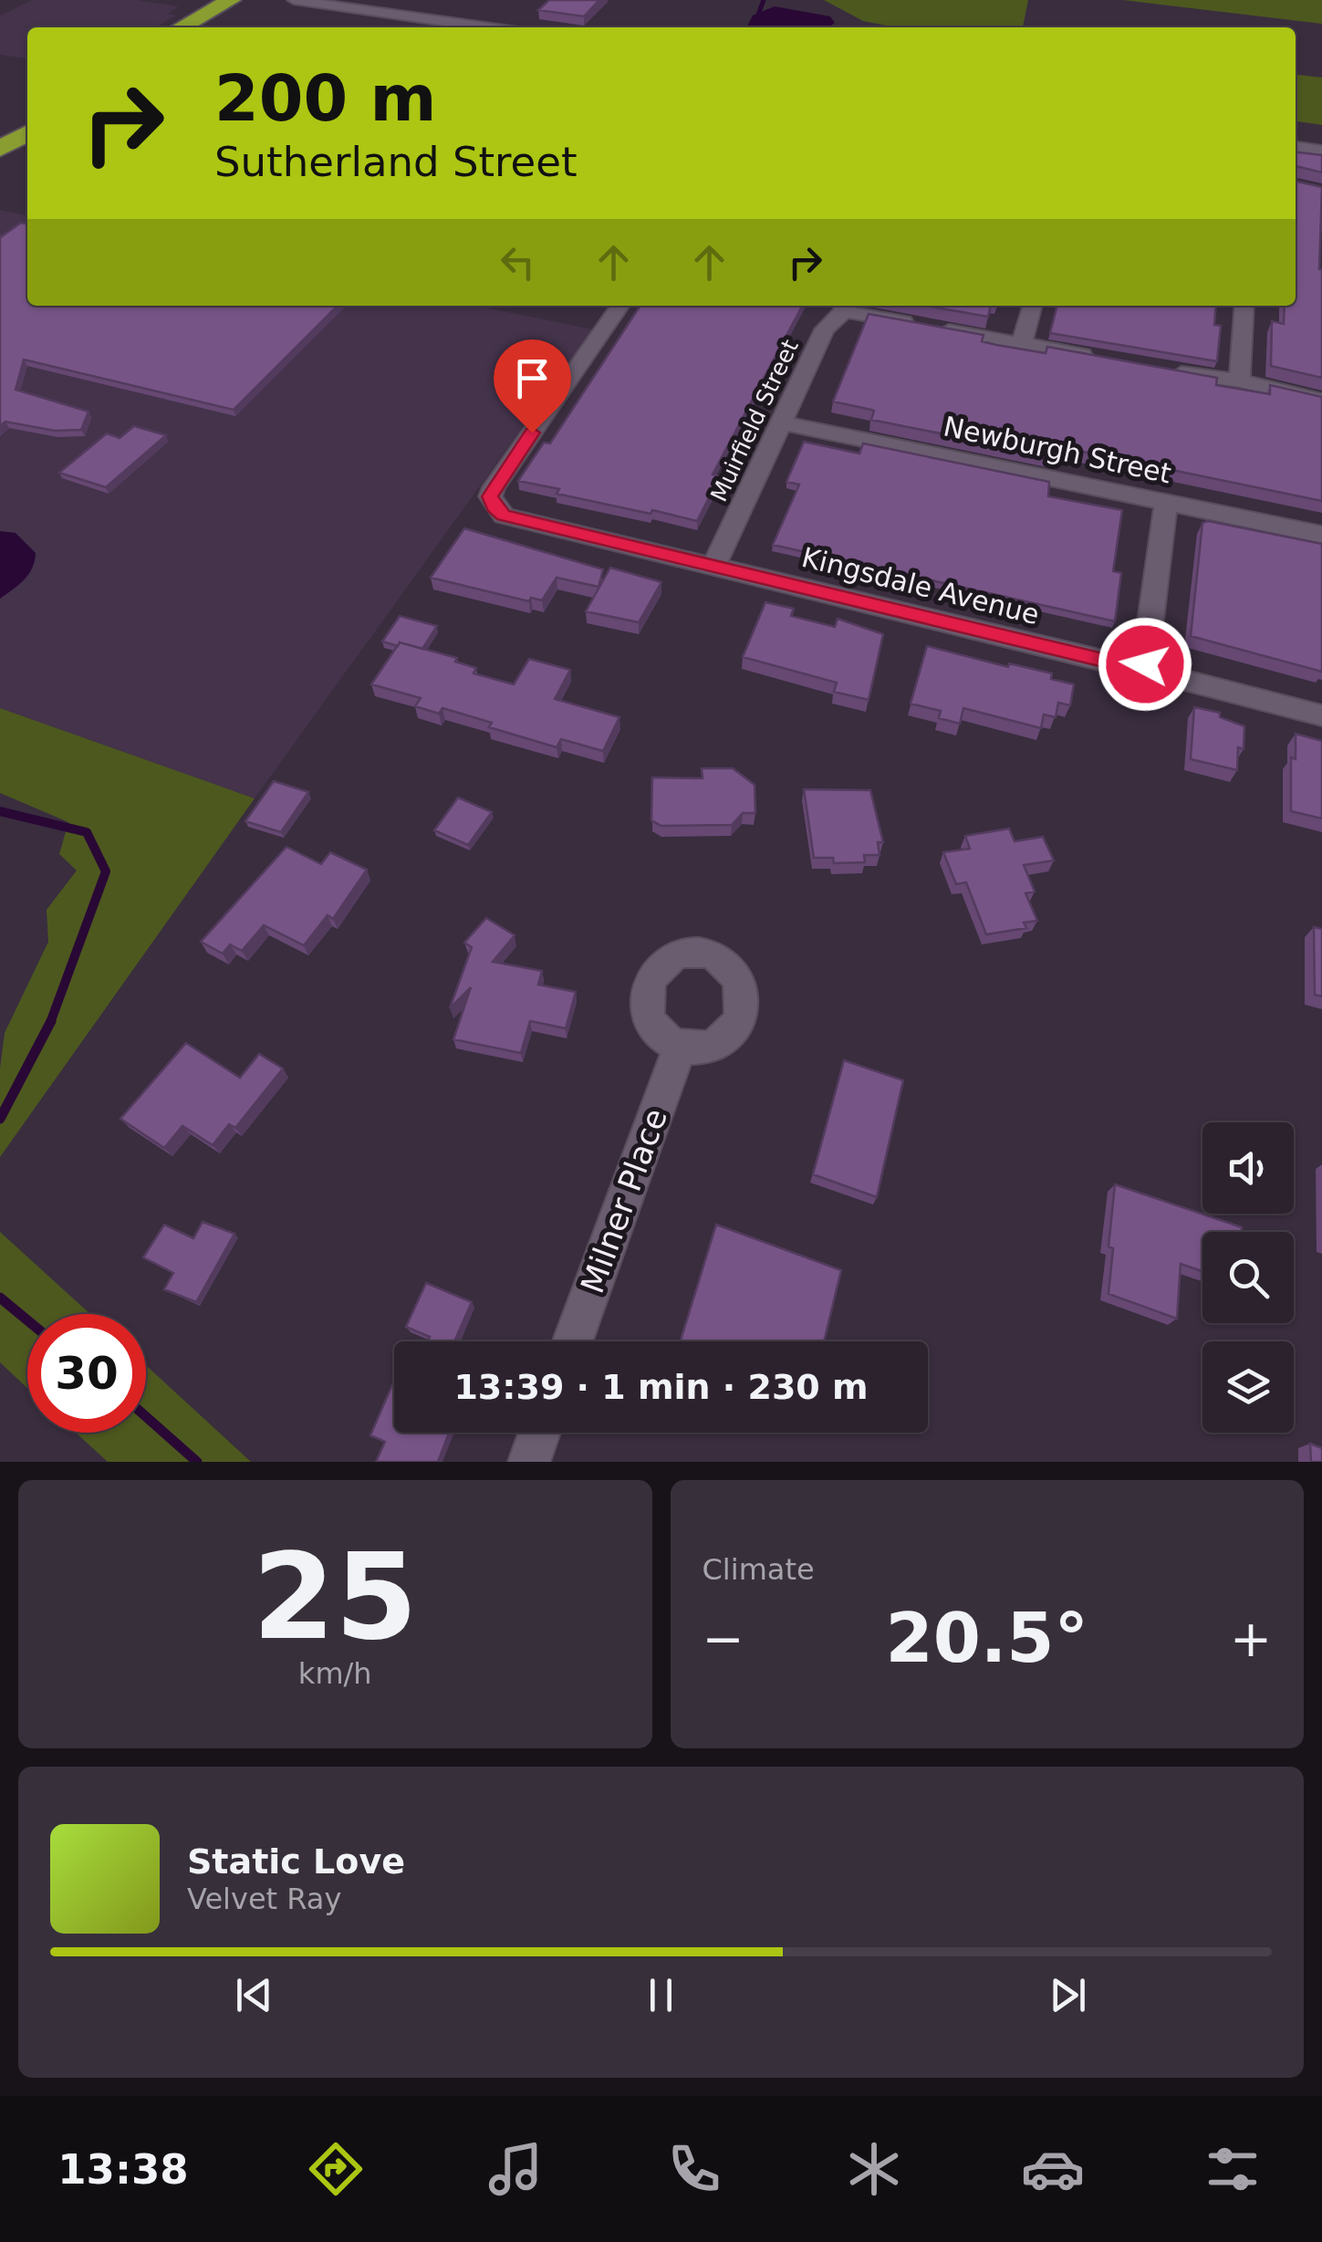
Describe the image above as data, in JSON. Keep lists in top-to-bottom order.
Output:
{
  "streets": {
    "street": [
      "Muirfield Street",
      "Newburgh Street",
      "Kingsdale Avenue",
      "Milner Place"
    ]
  },
  "crossings": [
    ["Muirfield Street", "Newburgh Street"],
    ["Muirfield Street", "Kingsdale Avenue"]
  ],
  "page": {
    "turn": ["200 m", "Sutherland Street"],
    "limit": "30",
    "trip": "13:39 · 1 min · 230 m",
    "tile": [
      ["25", "km/h"],
      "Climate"
    ],
    "heat": ["−", "20.5°", "+"],
    "song": ["Static Love", "Velvet Ray"],
    "tabs": "13:38"
  }
}
